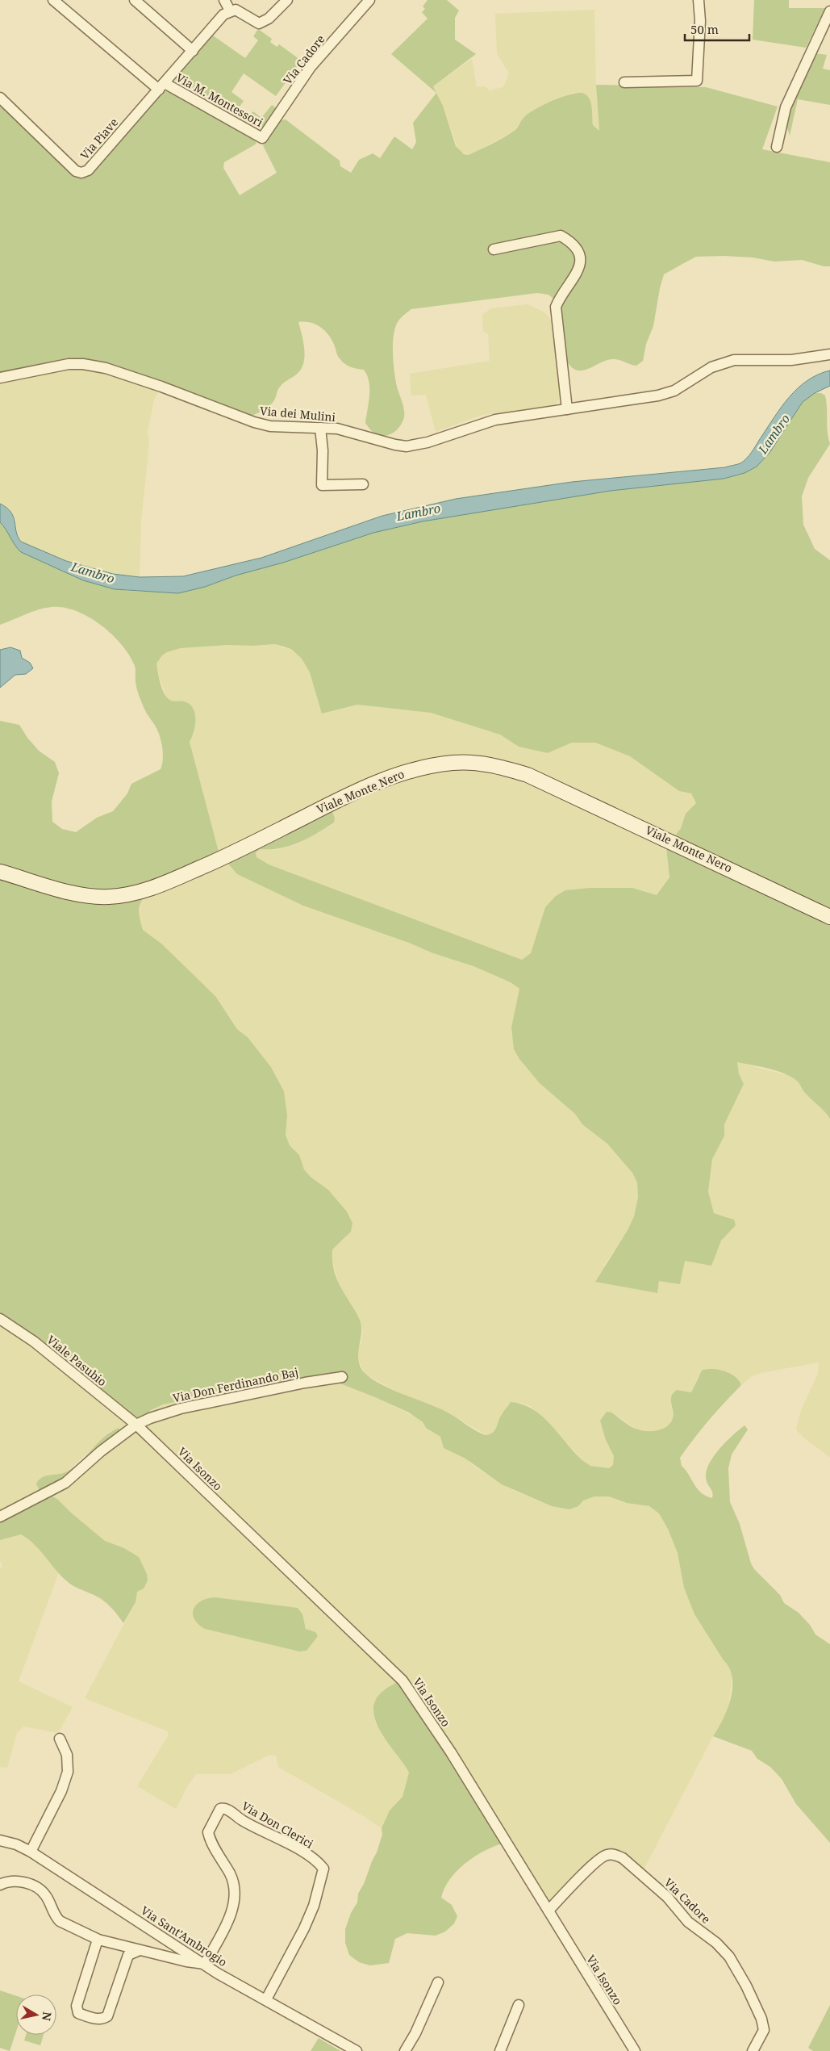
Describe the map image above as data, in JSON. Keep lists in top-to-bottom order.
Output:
{
  "streets": {
    "street": [
      "Via Cadore",
      "Via M. Montessori",
      "Via Piave",
      "Via dei Mulini",
      "Viale Monte Nero",
      "Viale Pasubio",
      "Via Don Ferdinando Baj",
      "Via Isonzo",
      "Via Don Clerici",
      "Via Sant'Ambrogio"
    ]
  },
  "crossings": [
    ["Via Cadore", "Via M. Montessori"],
    ["Via Cadore", "Via Isonzo"],
    ["Via M. Montessori", "Via Piave"],
    ["Viale Pasubio", "Via Don Ferdinando Baj"],
    ["Viale Pasubio", "Via Isonzo"],
    ["Via Don Ferdinando Baj", "Via Isonzo"],
    ["Via Don Clerici", "Via Sant'Ambrogio"]
  ],
  "water": ["Lambro"],
  "scale_bar": "50 m",
  "north": "right"
}
